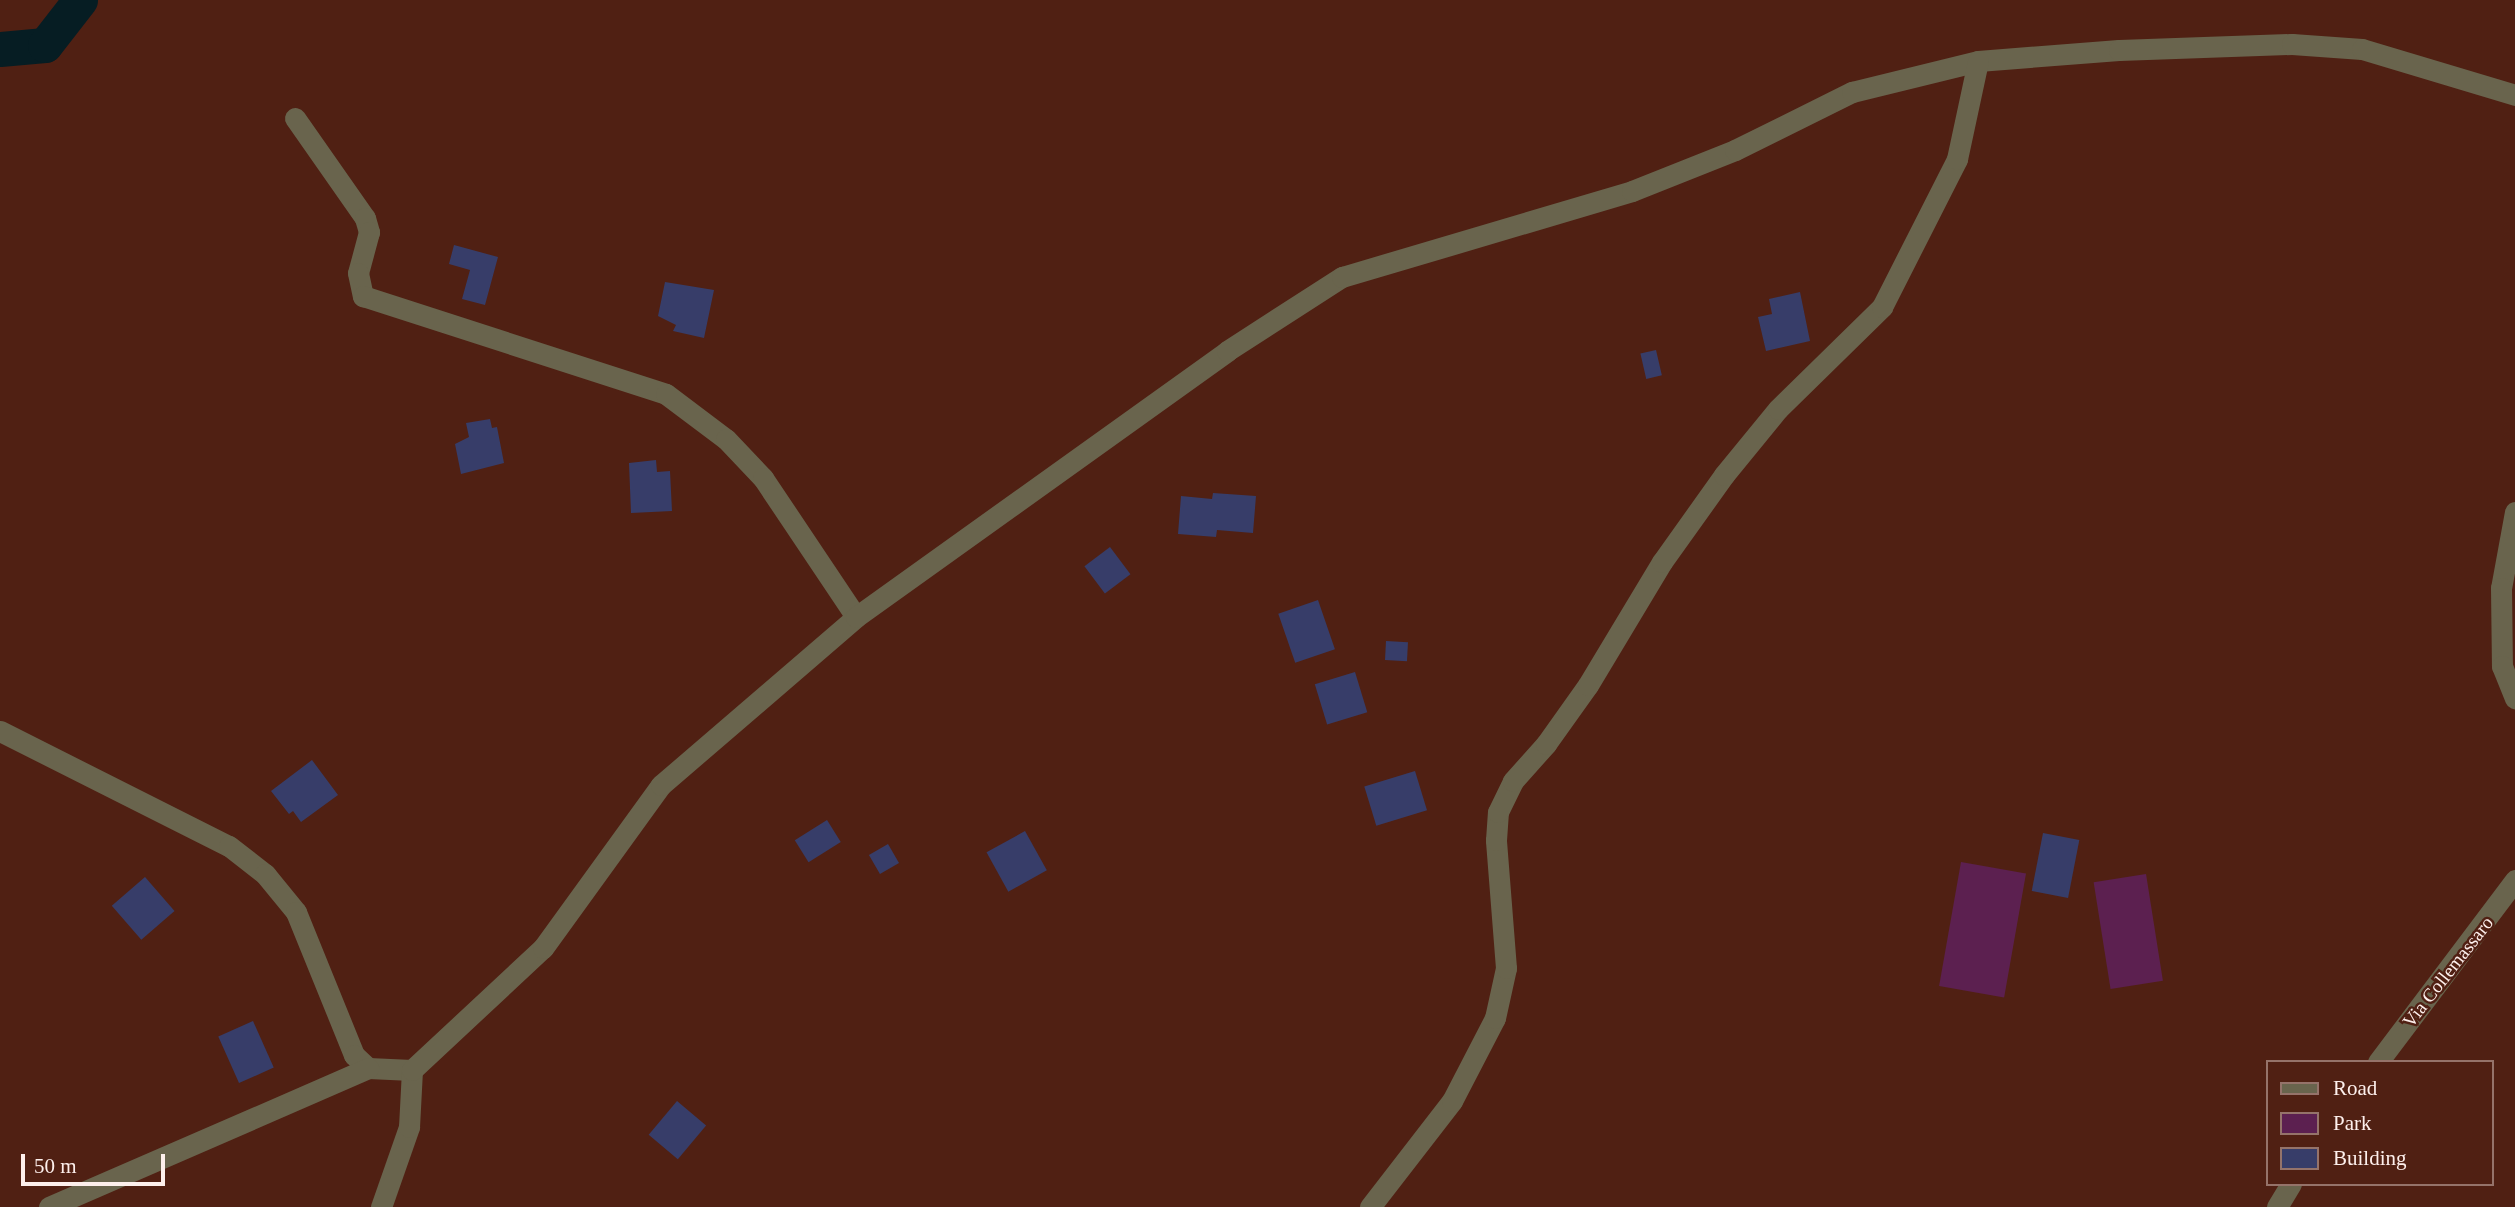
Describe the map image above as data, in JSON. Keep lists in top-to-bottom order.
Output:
{
  "streets": {
    "street": ["Via Collemassaro"]
  },
  "legend": ["Road", "Park", "Building"],
  "scale_bar": "50 m"
}
